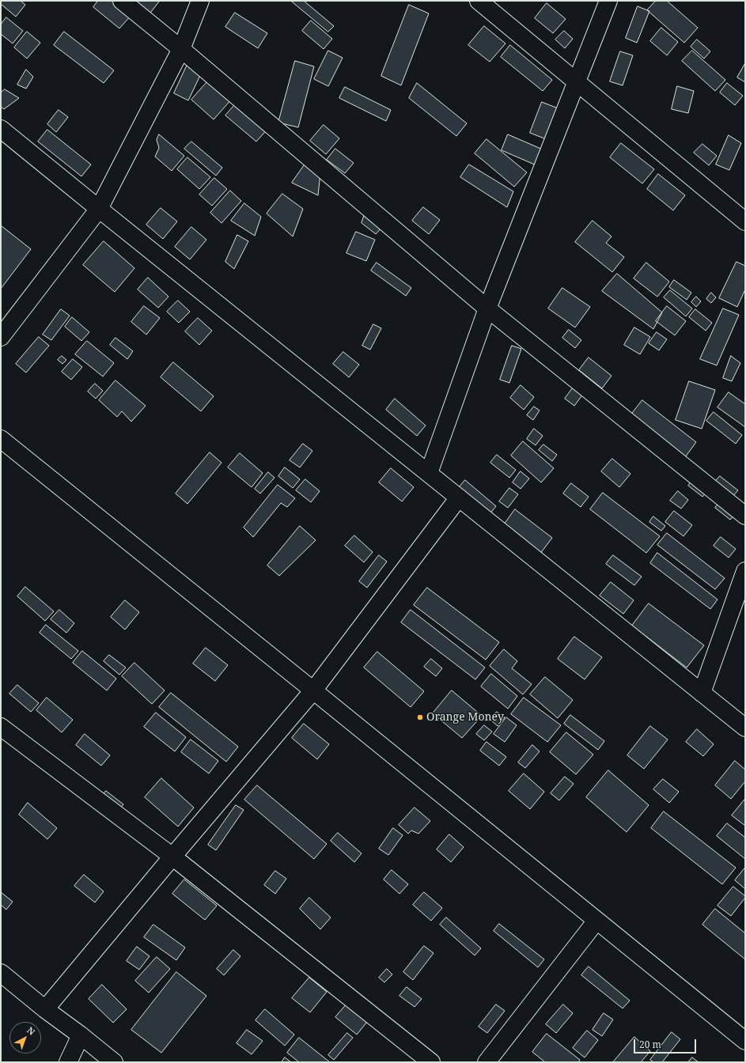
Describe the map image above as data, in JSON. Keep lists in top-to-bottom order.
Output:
{
  "places": ["Orange Money"],
  "scale_bar": "20 m",
  "north": "top right"
}
